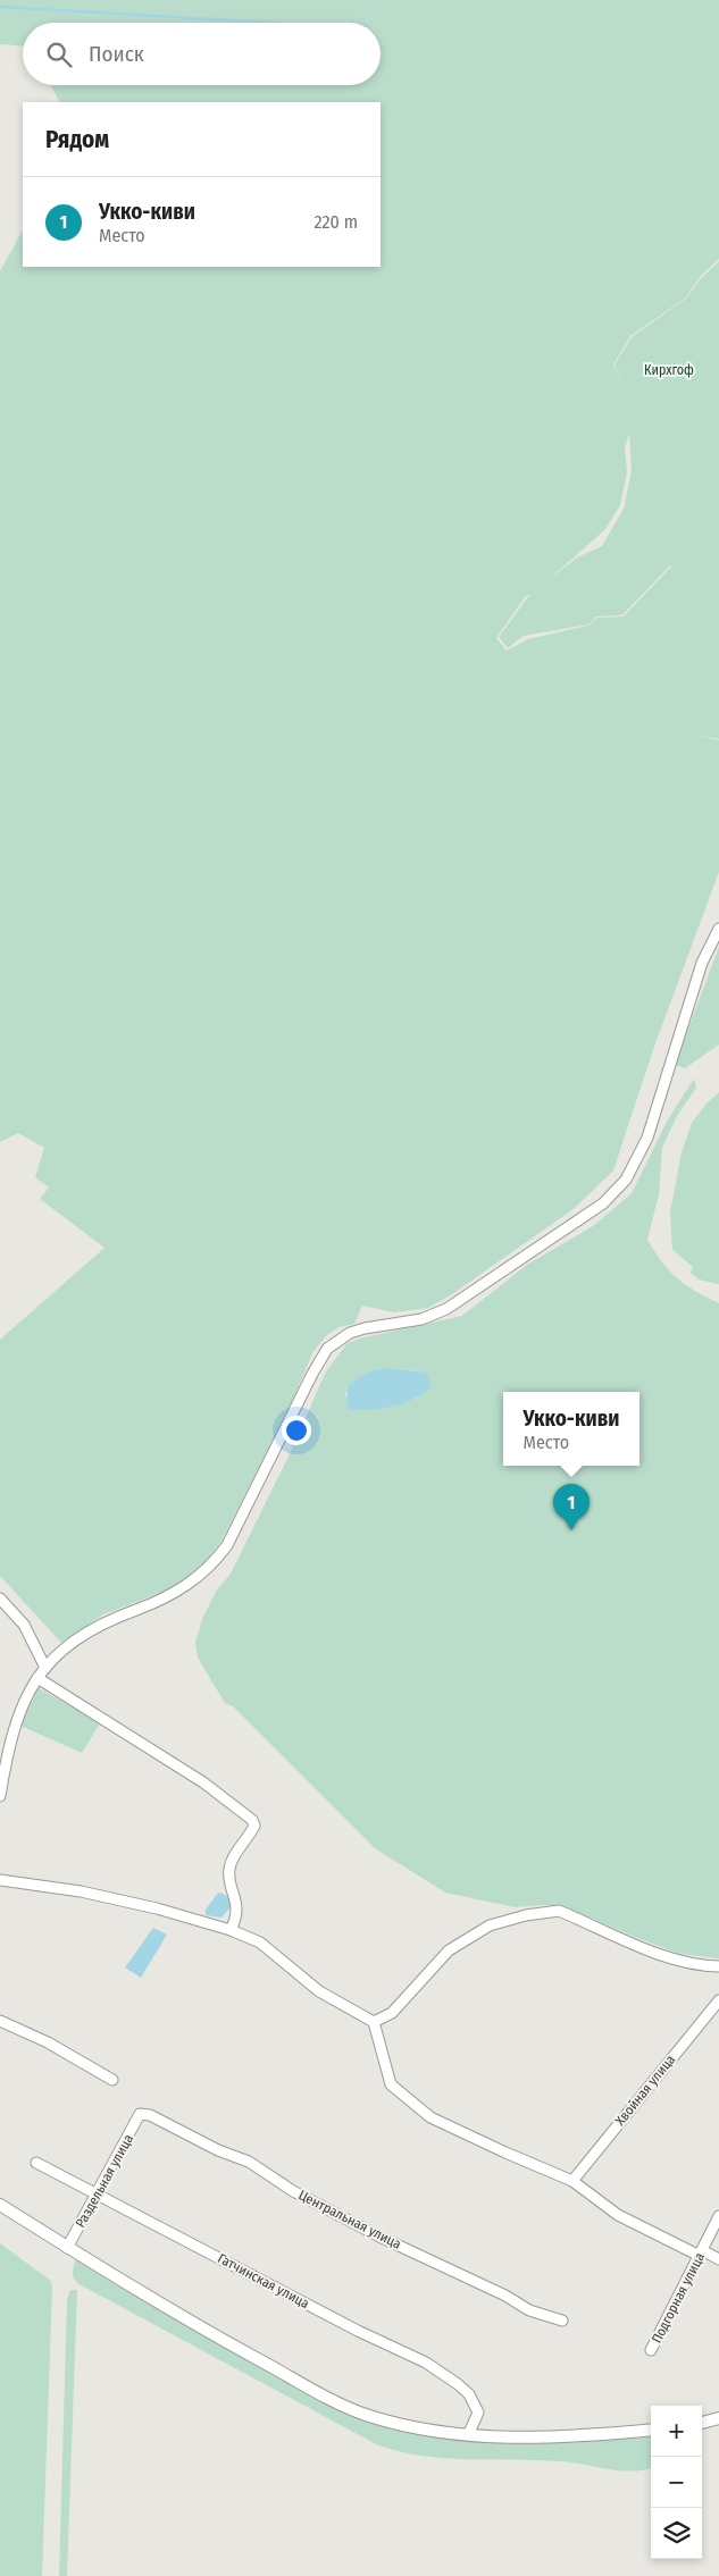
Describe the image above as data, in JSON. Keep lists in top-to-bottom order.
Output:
{
  "streets": {
    "street": [
      "Хвойная улица",
      "Раздельная улица",
      "Центральная улица",
      "Гатчинская улица",
      "Подгорная улица"
    ]
  },
  "crossings": [
    ["Раздельная улица", "Центральная улица"],
    ["Раздельная улица", "Гатчинская улица"]
  ],
  "parks": ["Кирхгоф"],
  "page": {
    "search": "Поиск",
    "heading": "Рядом",
    "list": [
      {
        "mark": "1",
        "name": "Укко-киви",
        "note": "Место",
        "value": "220 m"
      }
    ],
    "popup": ["Укко-киви", "Место"],
    "pins": "1",
    "map_buttons": ["+", "−"]
  }
}
